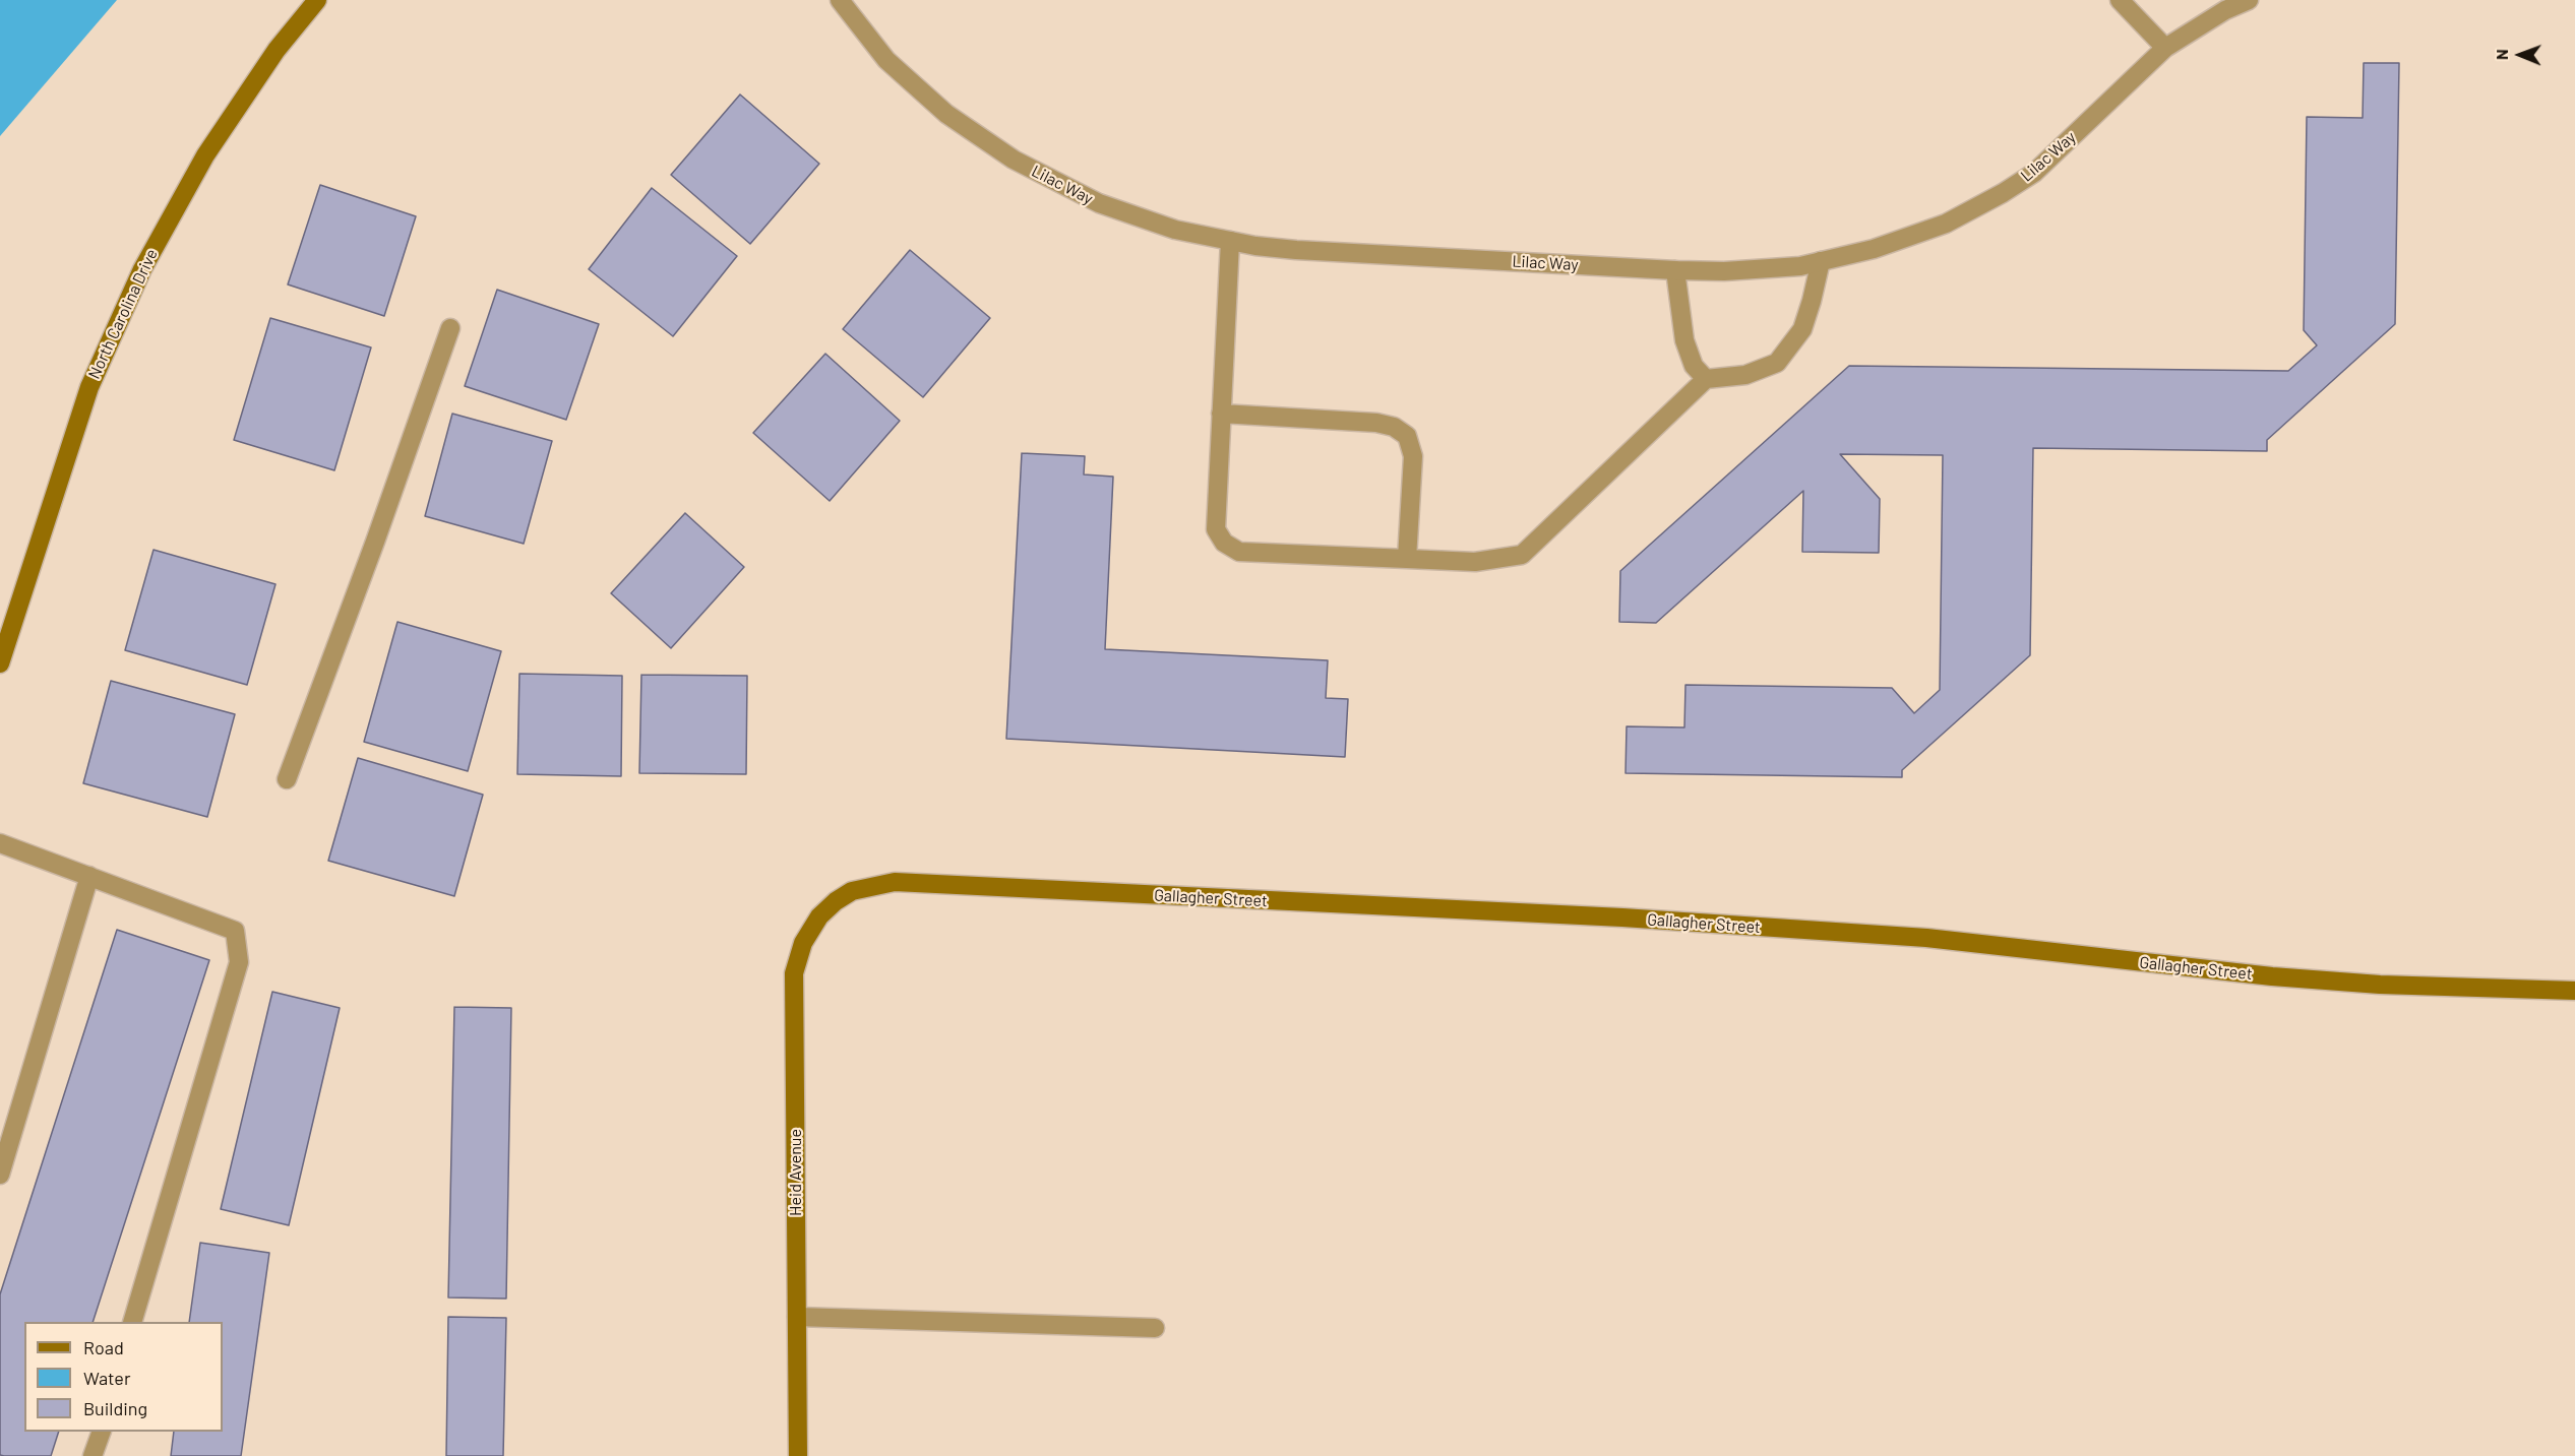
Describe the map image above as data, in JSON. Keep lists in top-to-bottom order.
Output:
{
  "streets": {
    "street": [
      "Lilac Way",
      "North Carolina Drive",
      "Gallagher Street",
      "Heid Avenue"
    ]
  },
  "crossings": [
    ["Gallagher Street", "Heid Avenue"]
  ],
  "legend": ["Road", "Water", "Building"],
  "north": "left"
}
